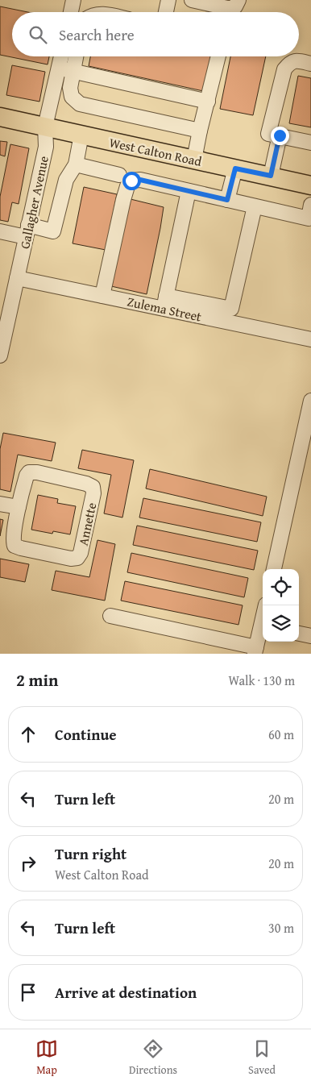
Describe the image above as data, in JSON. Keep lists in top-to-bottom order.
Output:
{
  "streets": {
    "main road": ["West Calton Road"],
    "street": ["Gallagher Avenue", "Zulema Street", "Annette"]
  },
  "crossings": [
    ["West Calton Road", "Gallagher Avenue"],
    ["Gallagher Avenue", "Zulema Street"]
  ],
  "page": {
    "search": "Search here",
    "heading": ["2 min", "Walk · 130 m"],
    "list": [
      ["Continue", "60 m"],
      ["Turn left", "20 m"],
      ["Turn right", "West Calton Road", "20 m"],
      ["Turn left", "30 m"],
      "Arrive at destination"
    ],
    "nav": ["Map", "Directions", "Saved"]
  }
}
